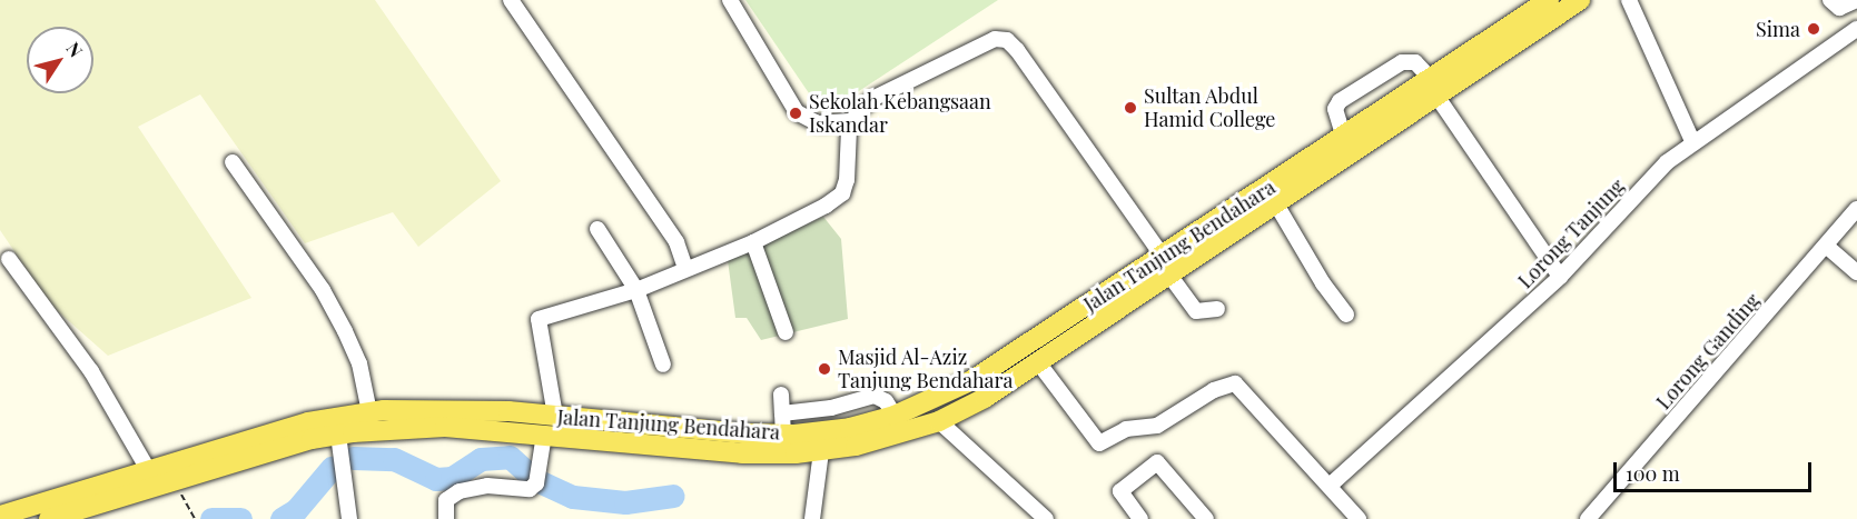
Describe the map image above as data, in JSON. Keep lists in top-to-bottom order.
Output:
{
  "streets": {
    "main road": ["Jalan Tanjung Bendahara"],
    "street": ["Lorong Tanjung", "Lorong Ganding"]
  },
  "places": [
    "Sima",
    "Sultan Abdul Hamid College",
    "Sekolah Kebangsaan Iskandar",
    "Masjid Al-Aziz Tanjung Bendahara"
  ],
  "scale_bar": "100 m",
  "north": "top right"
}
